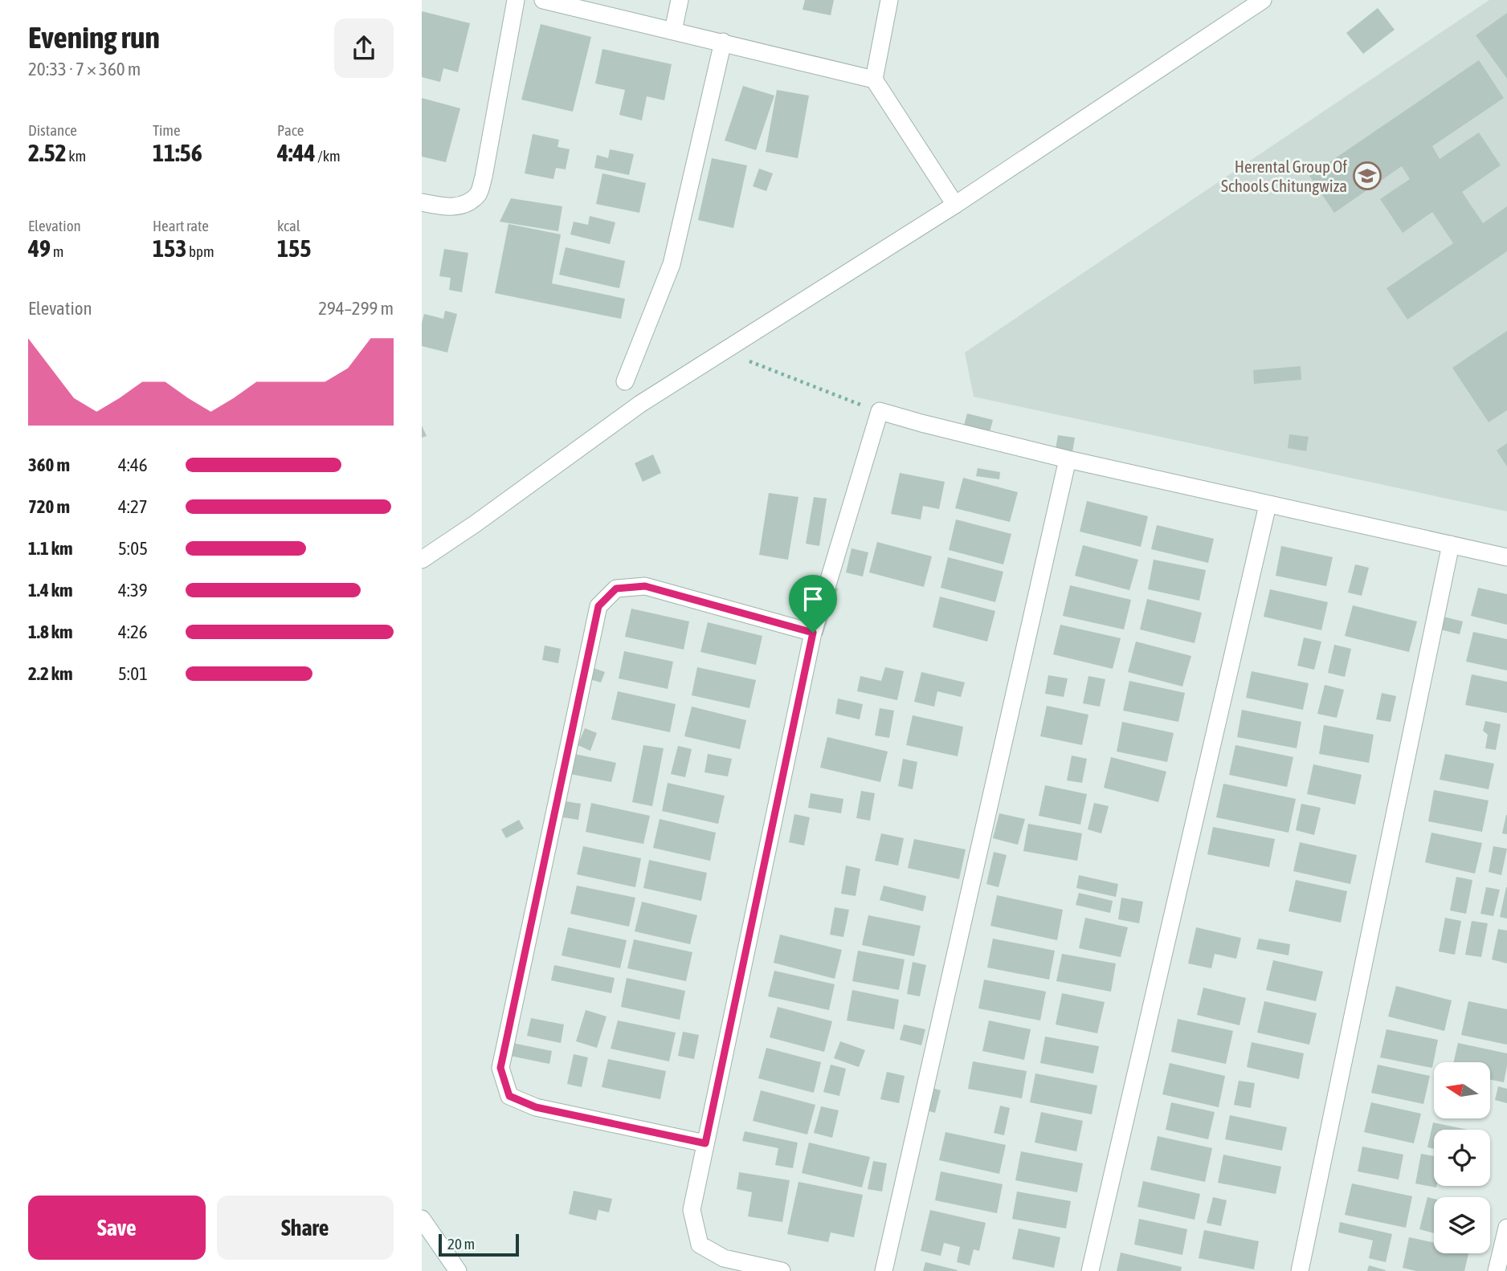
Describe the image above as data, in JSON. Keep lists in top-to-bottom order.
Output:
{
  "places": {
    "school or university": ["Herental Group Of Schools Chitungwiza"]
  },
  "scale_bar": "20 m",
  "north": "left",
  "page": {
    "heading": ["Evening run", "20:33 · 7 × 360 m"],
    "stats": [
      ["Distance", "2.52 km"],
      ["Time", "11:56"],
      ["Pace", "4:44 /km"],
      ["Elevation", "49 m"],
      ["Heart rate", "153 bpm"],
      ["kcal", "155"]
    ],
    "chart": ["Elevation", "294–299 m"],
    "list": [
      {
        "name": "360 m",
        "note": "4:46"
      },
      {
        "name": "720 m",
        "note": "4:27"
      },
      {
        "name": "1.1 km",
        "note": "5:05"
      },
      {
        "name": "1.4 km",
        "note": "4:39"
      },
      {
        "name": "1.8 km",
        "note": "4:26"
      },
      {
        "name": "2.2 km",
        "note": "5:01"
      }
    ],
    "buttons": ["Save", "Share"],
    "scale": "20 m"
  }
}
